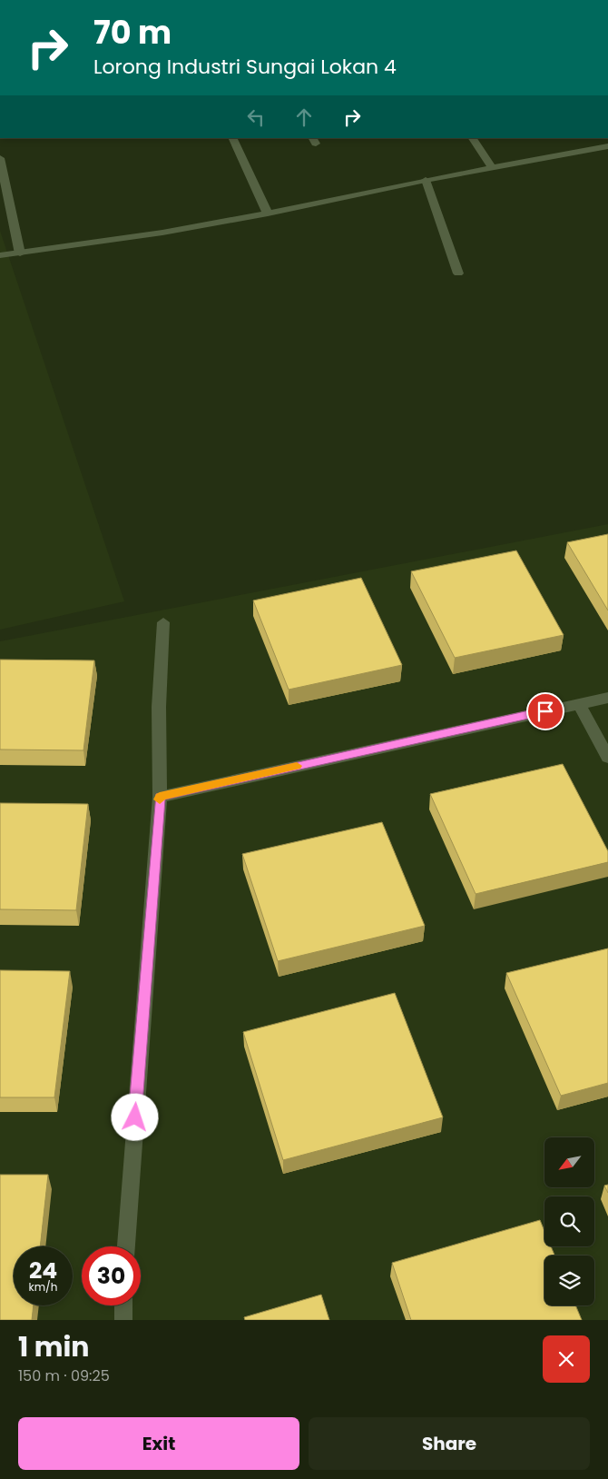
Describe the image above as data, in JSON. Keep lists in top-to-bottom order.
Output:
{
  "north": "bottom left",
  "page": {
    "turn": ["70 m", "Lorong Industri Sungai Lokan 4"],
    "speed": "24 km/h",
    "limit": "30",
    "heading": ["1 min", "150 m · 09:25"],
    "buttons": ["Exit", "Share"]
  }
}
